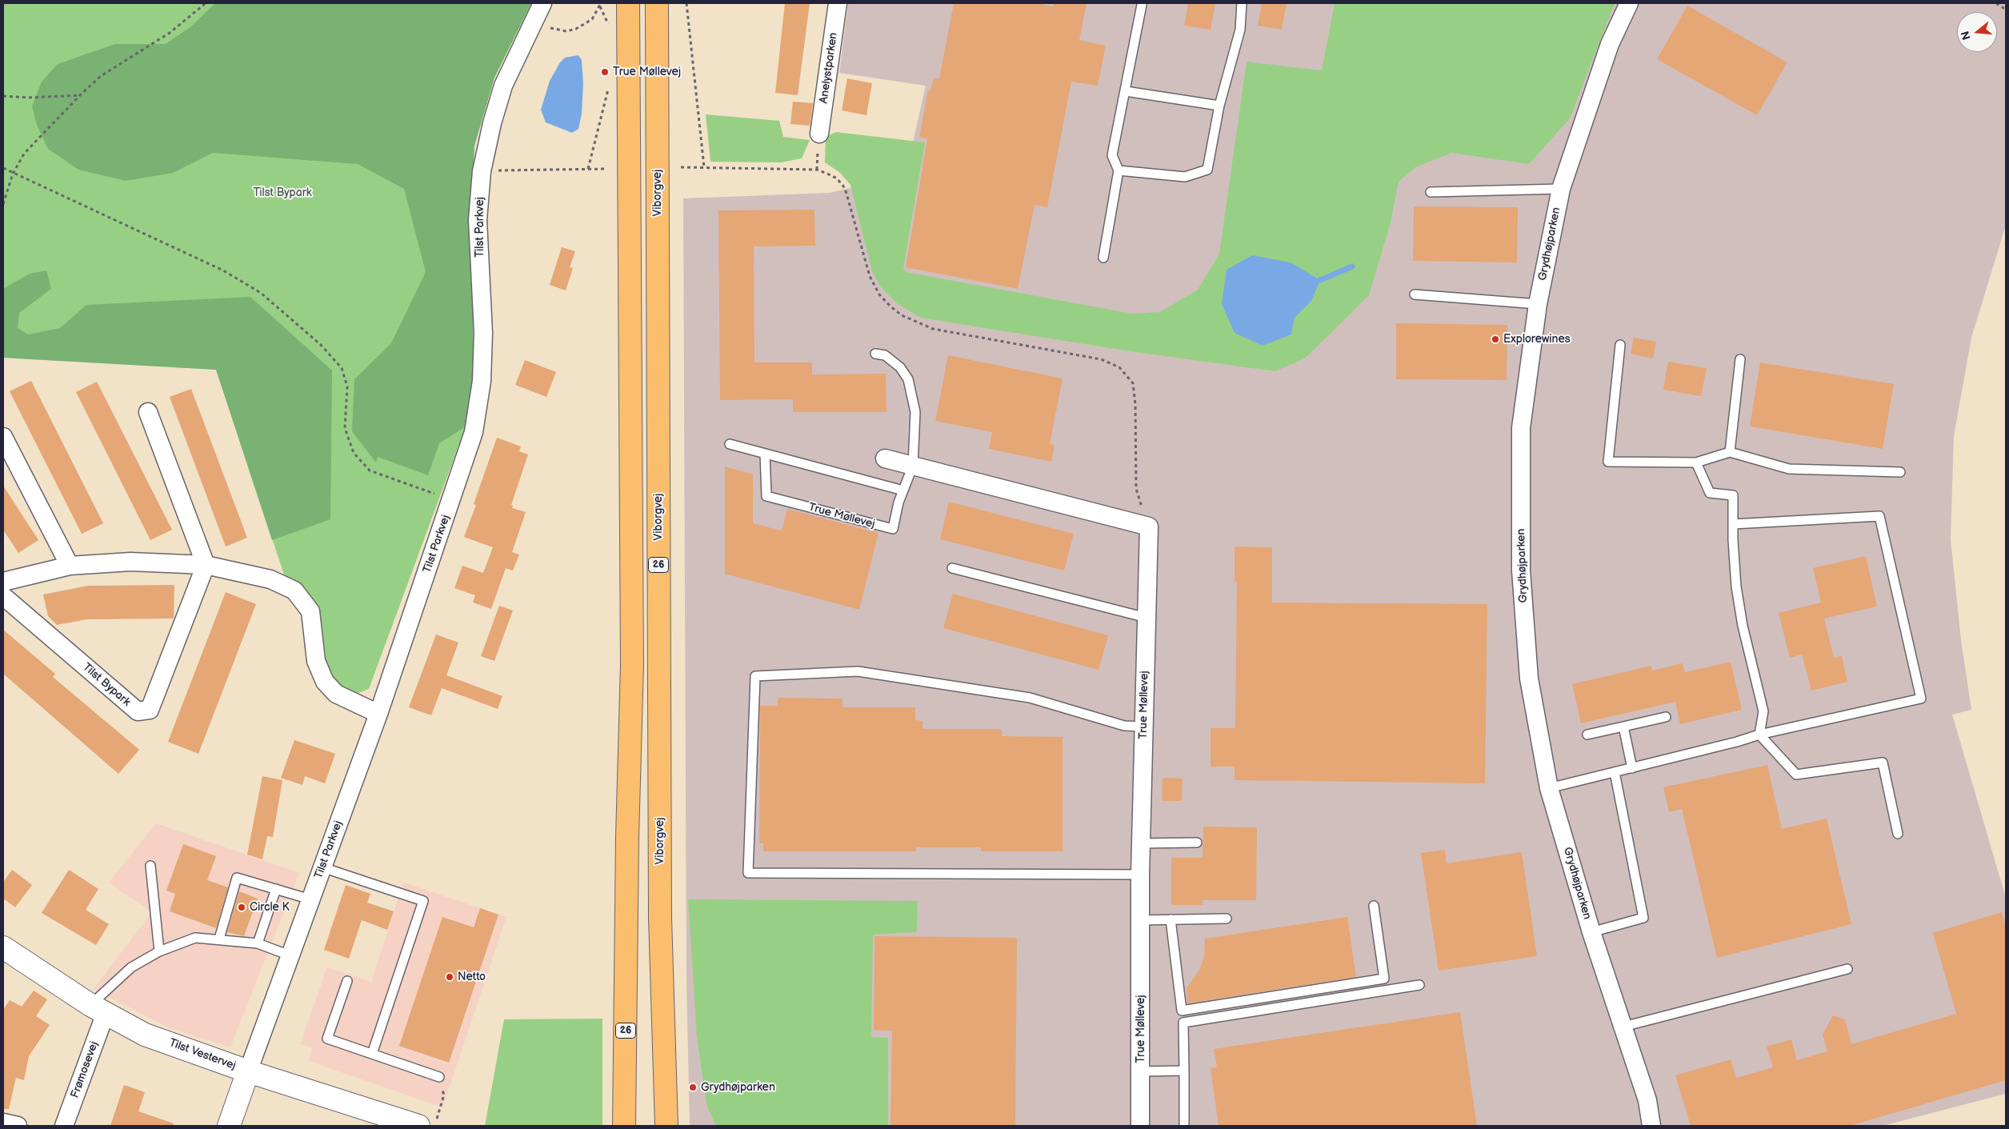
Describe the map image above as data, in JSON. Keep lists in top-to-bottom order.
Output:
{
  "streets": {
    "main road": ["Viborgvej", "26"],
    "street": [
      "Anelystparken",
      "Tilst Parkvej",
      "Grydhøjparken",
      "True Møllevej",
      "Tilst Bypark",
      "Tilst Vestervej",
      "Frømosevej"
    ]
  },
  "crossings": [
    ["Tilst Parkvej", "Tilst Vestervej"],
    ["Tilst Vestervej", "Frømosevej"]
  ],
  "parks": ["Tilst Bypark"],
  "places": [
    "True Møllevej",
    "Explorewines",
    "Circle K",
    "Netto",
    "Grydhøjparken"
  ],
  "north": "left"
}
